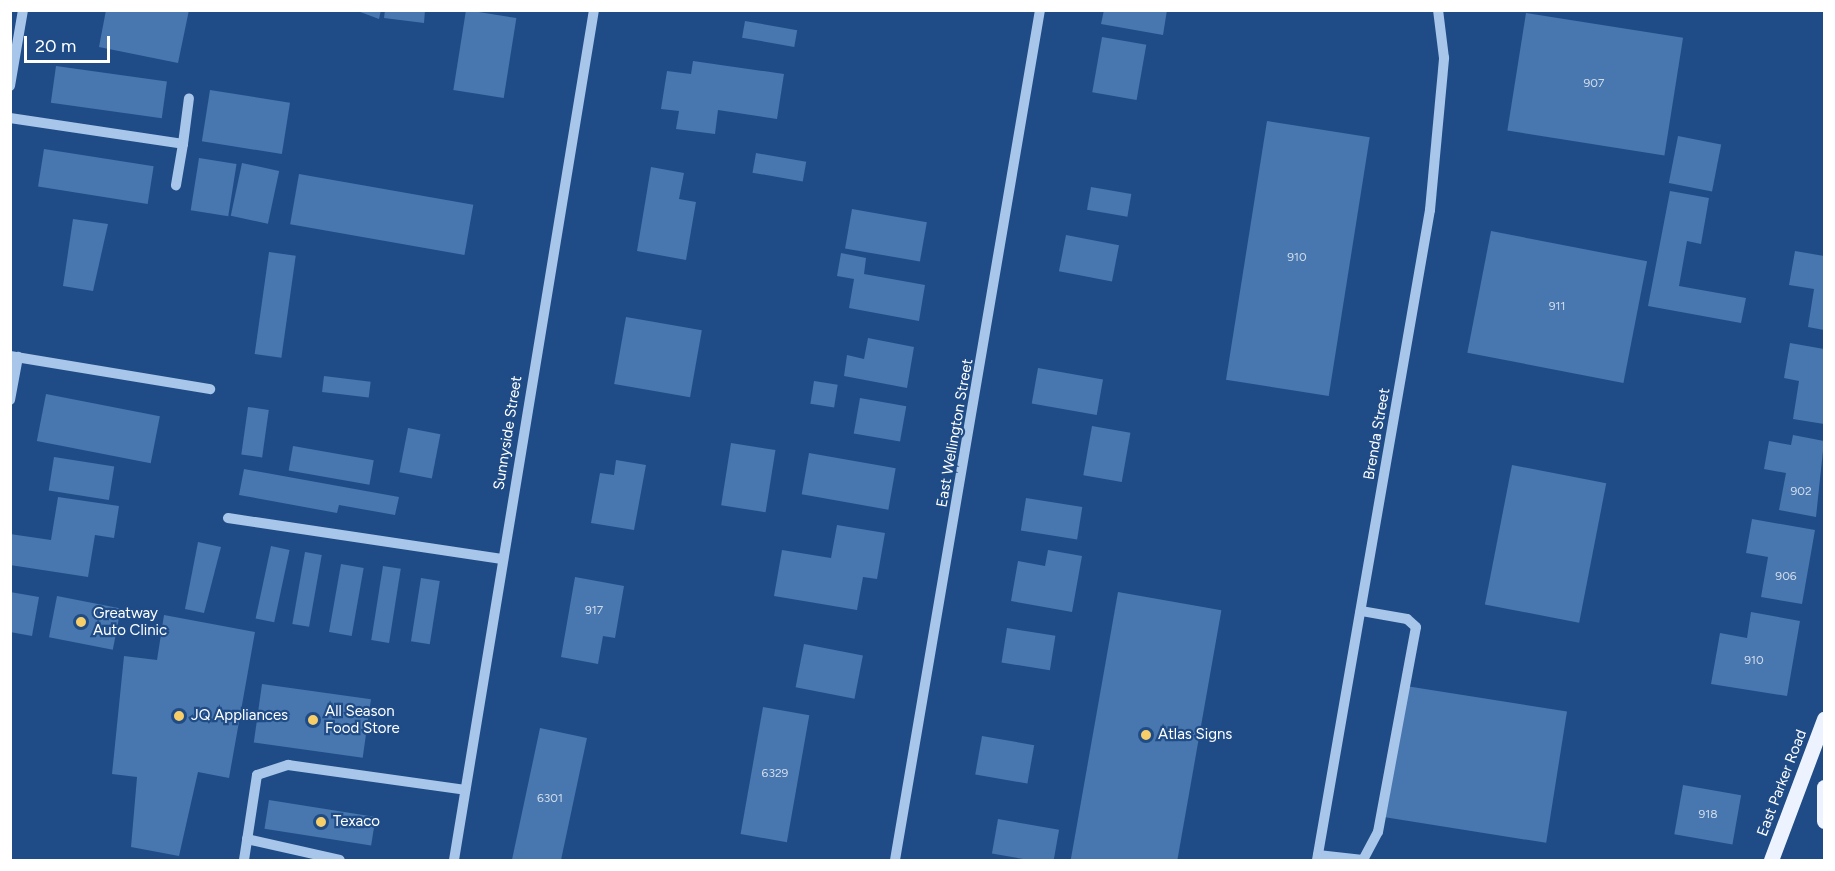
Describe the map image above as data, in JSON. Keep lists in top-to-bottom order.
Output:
{
  "streets": {
    "main road": ["East Parker Road"],
    "street": ["Sunnyside Street", "East Wellington Street", "Brenda Street"]
  },
  "places": [
    "Greatway Auto Clinic",
    "JQ Appliances",
    "All Season Food Store",
    "Atlas Signs",
    "Texaco"
  ],
  "house_numbers": [
    "907",
    "910",
    "911",
    "902",
    "906",
    "917",
    "910",
    "6329",
    "6301",
    "918"
  ],
  "scale_bar": "20 m"
}
